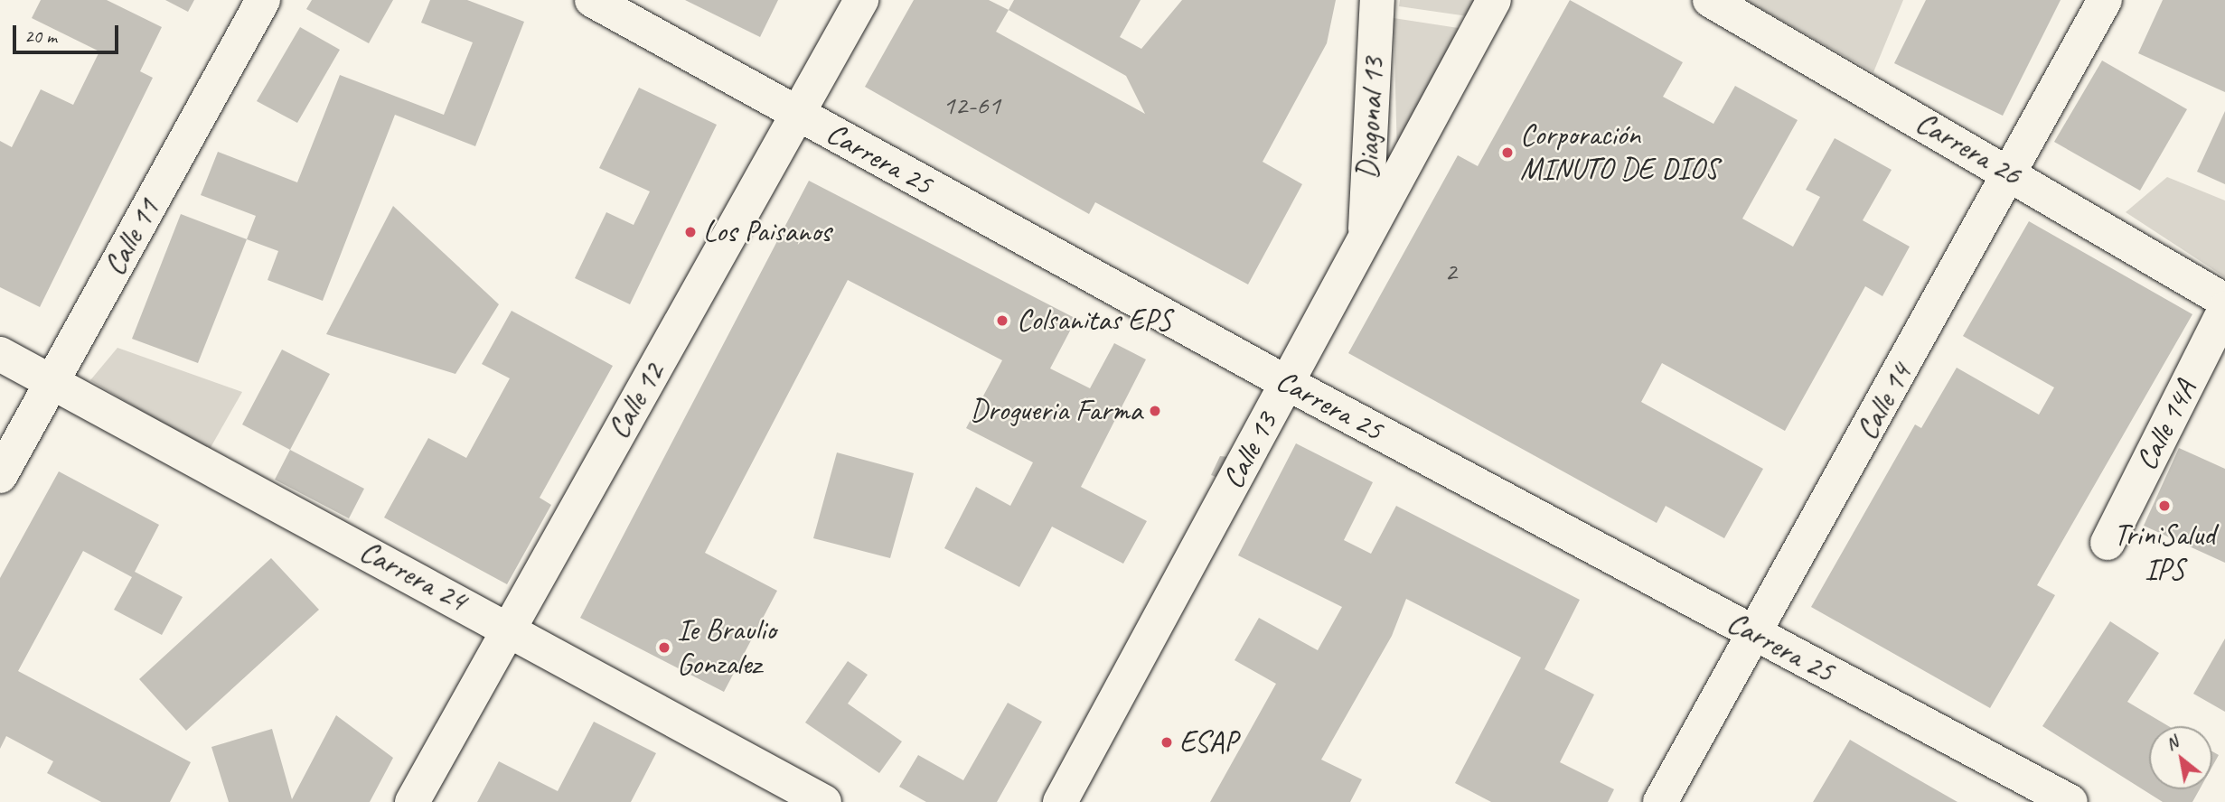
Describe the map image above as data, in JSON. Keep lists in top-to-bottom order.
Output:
{
  "streets": {
    "street": [
      "Diagonal 13",
      "Carrera 26",
      "Carrera 25",
      "Calle 11",
      "Calle 12",
      "Calle 14",
      "Calle 14A",
      "Calle 13",
      "Carrera 24"
    ]
  },
  "crossings": [
    ["Diagonal 13", "Calle 13"],
    ["Carrera 26", "Calle 14"],
    ["Carrera 25", "Calle 12"],
    ["Carrera 25", "Calle 14"],
    ["Carrera 25", "Calle 13"],
    ["Calle 11", "Carrera 24"],
    ["Calle 12", "Carrera 24"]
  ],
  "places": [
    "Corporación MINUTO DE DIOS",
    "Los Paisanos",
    "Colsanitas EPS",
    "Drogueria Farma",
    "TriniSalud IPS",
    "Ie Braulio Gonzalez",
    "ESAP"
  ],
  "house_numbers": ["12-61", "2"],
  "scale_bar": "20 m",
  "north": "top left"
}
